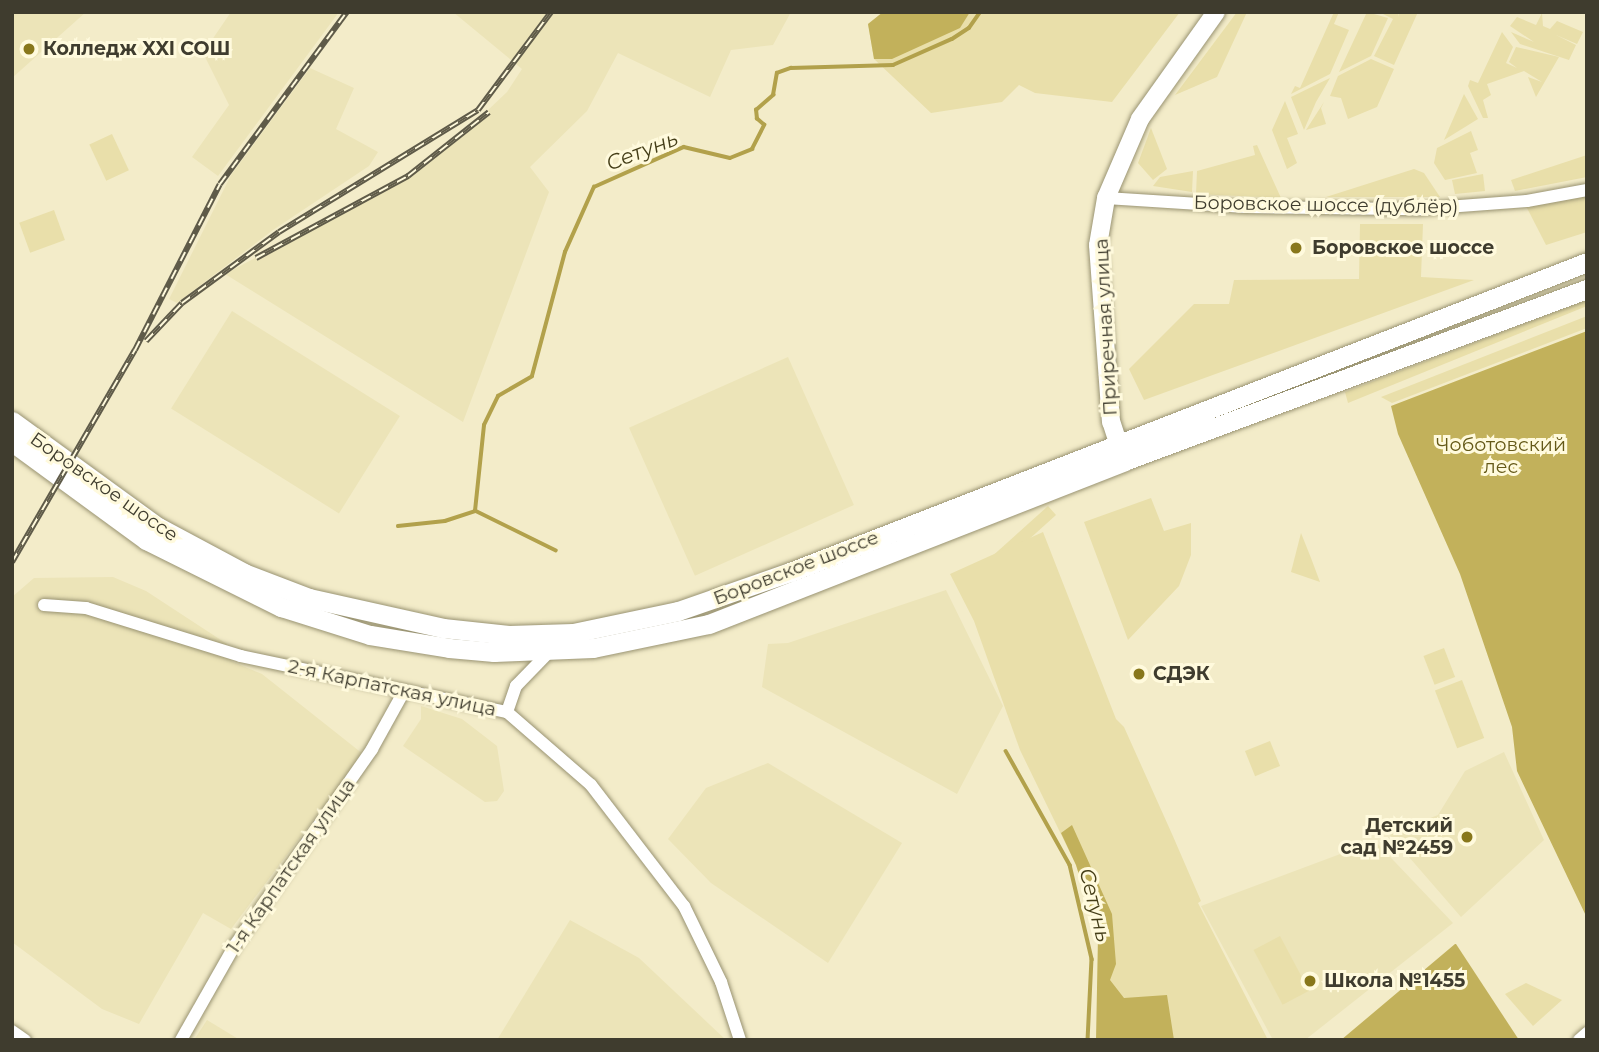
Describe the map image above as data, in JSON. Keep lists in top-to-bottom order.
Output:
{
  "streets": {
    "main road": ["Боровское шоссе"],
    "street": [
      "Боровское шоссе (дублёр)",
      "Приречная улица",
      "2-я Карпатская улица",
      "1-я Карпатская улица"
    ]
  },
  "crossings": [
    ["Боровское шоссе (дублёр)", "Приречная улица"],
    ["Приречная улица", "Боровское шоссе"],
    ["2-я Карпатская улица", "1-я Карпатская улица"]
  ],
  "water": ["Сетунь"],
  "parks": ["Чоботовский лес"],
  "places": [
    "Колледж XXI СОШ",
    "Боровское шоссе",
    "СДЭК",
    "Детский сад №2459",
    "Школа №1455"
  ]
}
